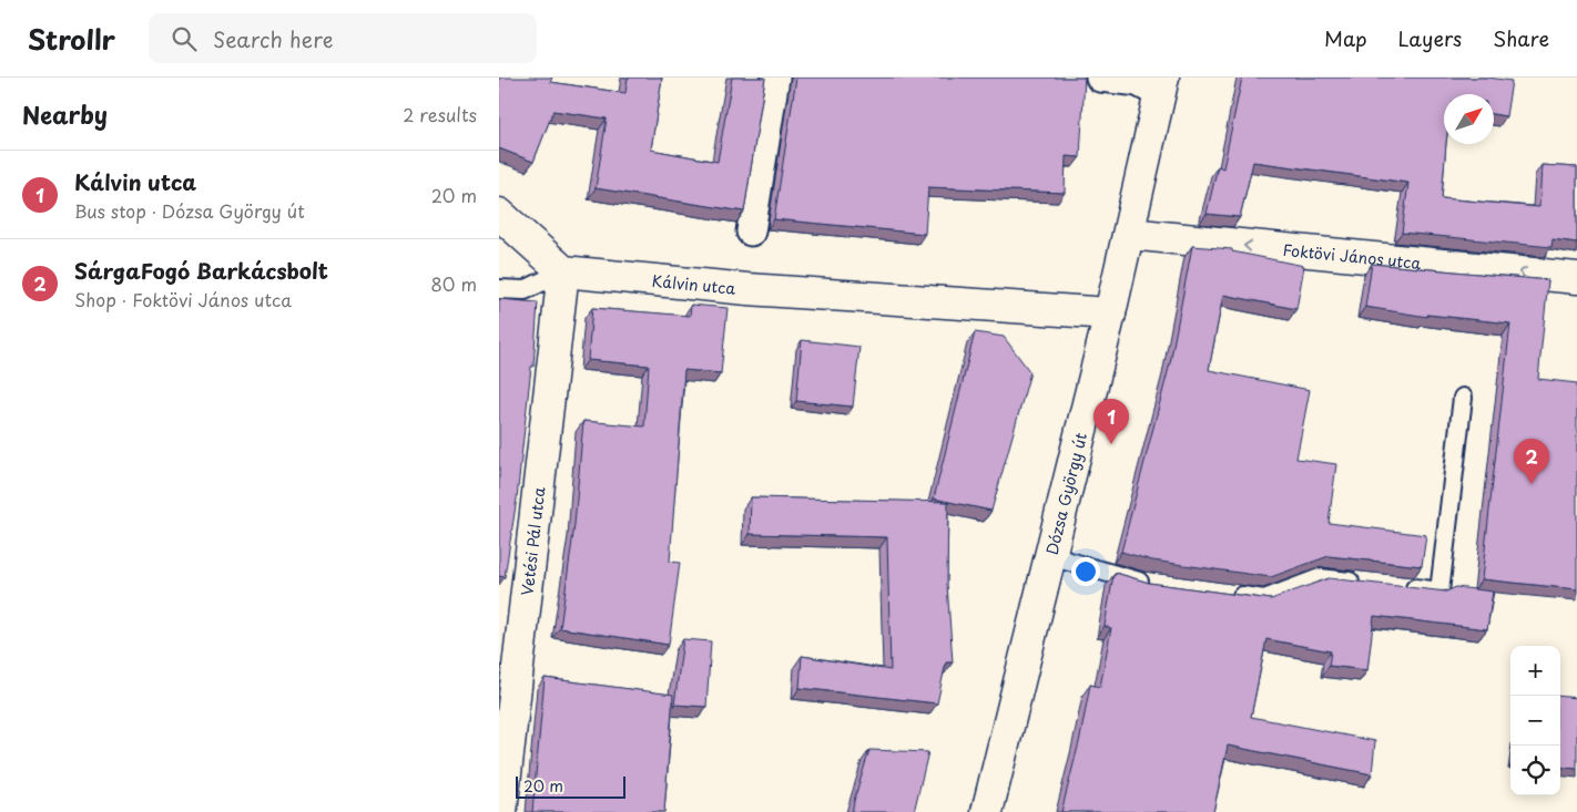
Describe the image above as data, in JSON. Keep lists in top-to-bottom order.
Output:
{
  "streets": {
    "street": [
      "Foktövi János utca",
      "Kálvin utca",
      "Dózsa György út",
      "Vetési Pál utca"
    ]
  },
  "crossings": [
    ["Foktövi János utca", "Dózsa György út"],
    ["Kálvin utca", "Dózsa György út"],
    ["Kálvin utca", "Vetési Pál utca"]
  ],
  "one_way": ["Foktövi János utca"],
  "scale_bar": "20 m",
  "north": "top right",
  "page": {
    "header": "Strollr",
    "search": "Search here",
    "nav": ["Map", "Layers", "Share"],
    "heading": ["Nearby", "2 results"],
    "list": [
      {
        "mark": "1",
        "name": "Kálvin utca",
        "note": "Bus stop · Dózsa György út",
        "value": "20 m"
      },
      {
        "mark": "2",
        "name": "SárgaFogó Barkácsbolt",
        "note": "Shop · Foktövi János utca",
        "value": "80 m"
      }
    ],
    "pins": ["1", "2"],
    "map_buttons": ["+", "−"],
    "scale": "20 m"
  }
}
